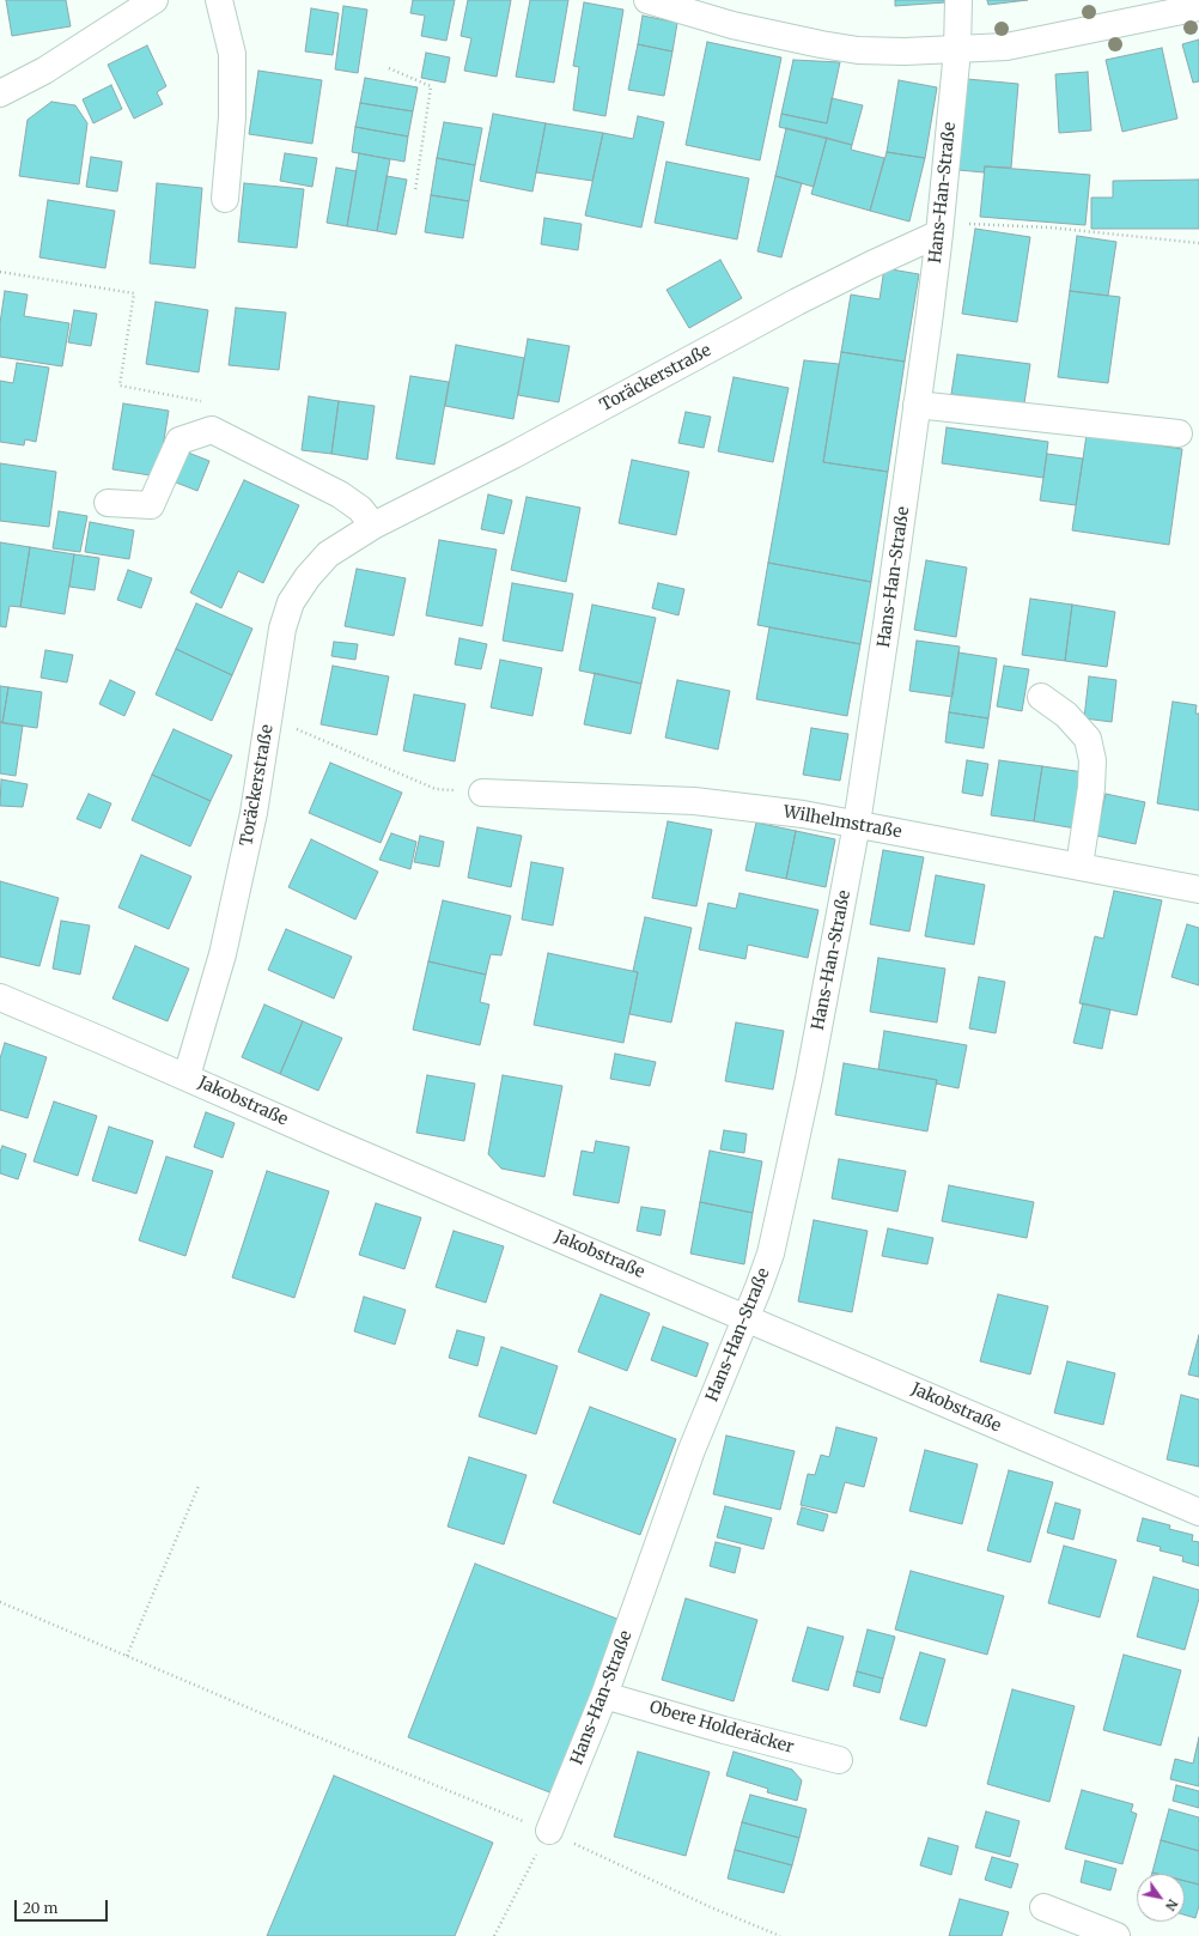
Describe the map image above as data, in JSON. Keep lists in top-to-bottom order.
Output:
{
  "streets": {
    "street": [
      "Hans-Han-Straße",
      "Toräckerstraße",
      "Wilhelmstraße",
      "Jakobstraße",
      "Obere Holderäcker"
    ]
  },
  "crossings": [
    ["Hans-Han-Straße", "Toräckerstraße"],
    ["Hans-Han-Straße", "Wilhelmstraße"],
    ["Hans-Han-Straße", "Jakobstraße"],
    ["Hans-Han-Straße", "Obere Holderäcker"],
    ["Toräckerstraße", "Jakobstraße"]
  ],
  "scale_bar": "20 m",
  "north": "bottom right"
}
